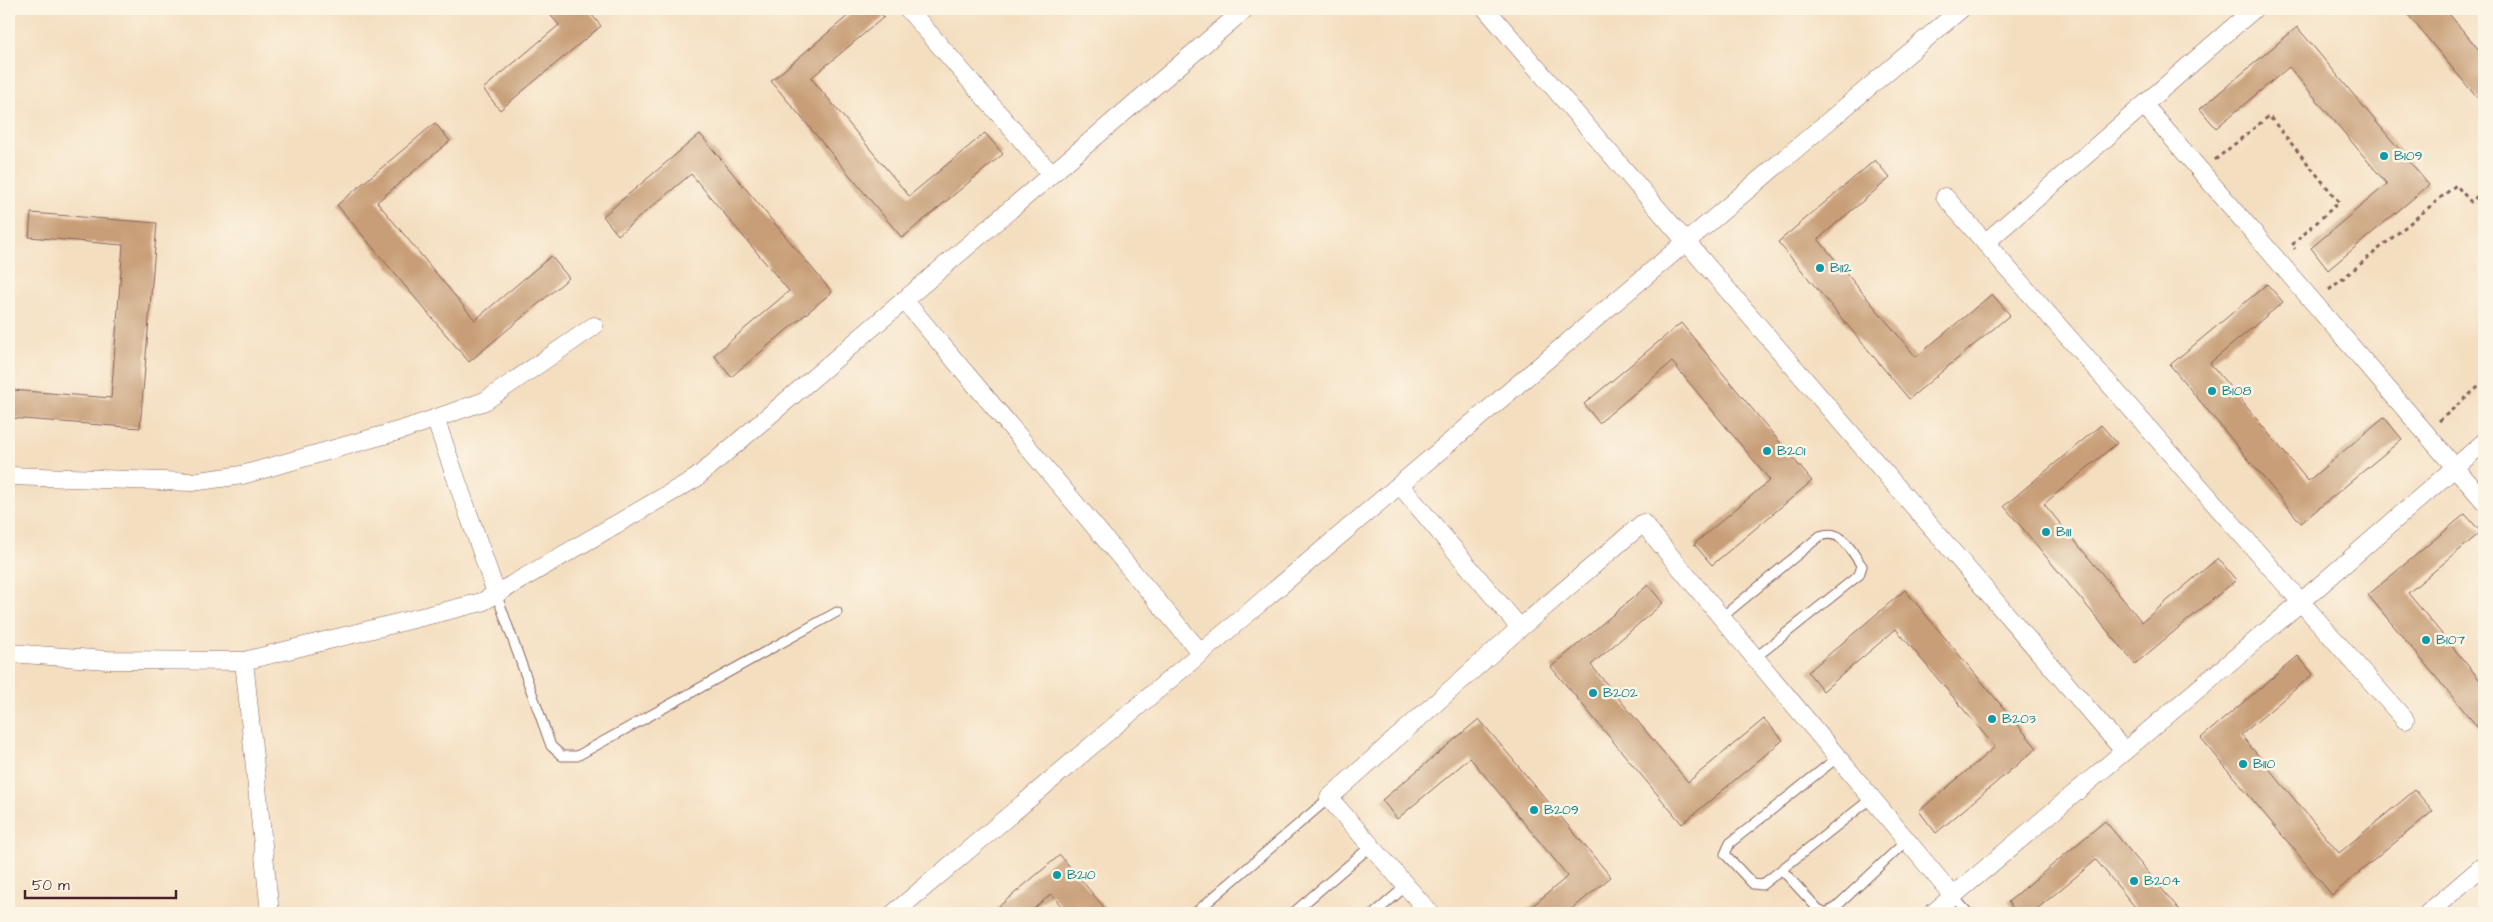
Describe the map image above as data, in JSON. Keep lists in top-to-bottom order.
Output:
{
  "places": [
    "B109",
    "B112",
    "B108",
    "B201",
    "B111",
    "B107",
    "B202",
    "B203",
    "B110",
    "B209",
    "B210",
    "B204"
  ],
  "scale_bar": "50 m"
}
